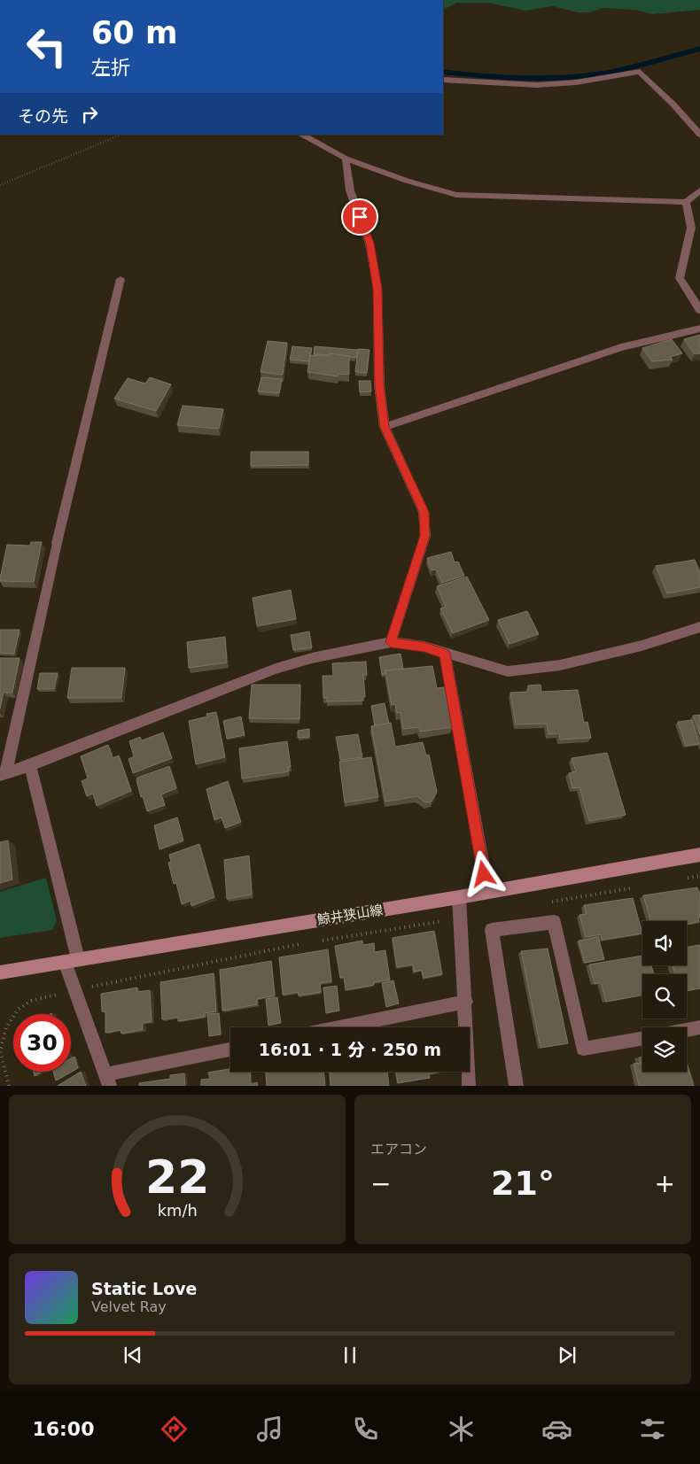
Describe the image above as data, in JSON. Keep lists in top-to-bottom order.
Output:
{
  "streets": {
    "main road": ["鯨井狭山線"]
  },
  "page": {
    "turn": ["60 m", "左折"],
    "then": "その先",
    "limit": "30",
    "trip": "16:01 · 1 分 · 250 m",
    "tile": "エアコン",
    "heat": ["−", "21°", "+"],
    "song": ["Static Love", "Velvet Ray"],
    "tabs": "16:00",
    "gauge": ["22", "km/h"]
  }
}
